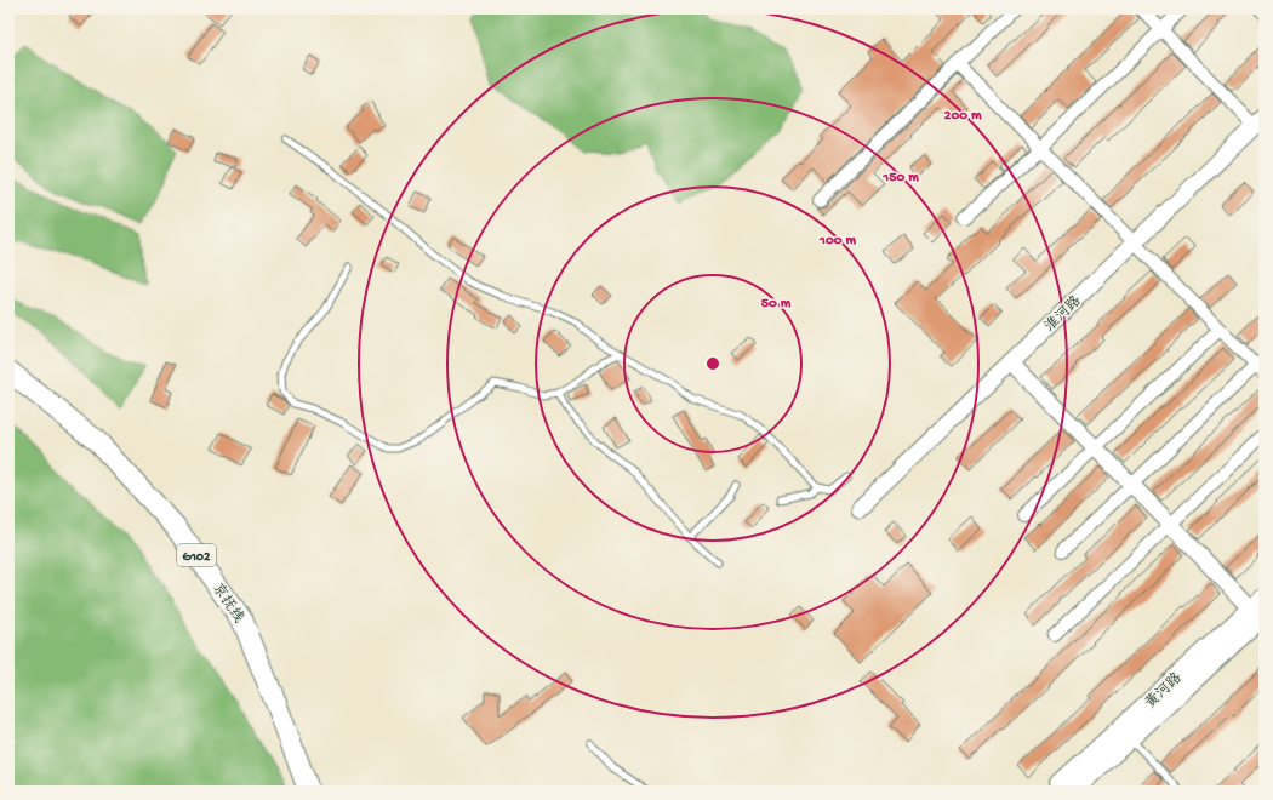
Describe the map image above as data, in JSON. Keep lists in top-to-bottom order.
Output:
{
  "streets": {
    "highway": ["G102", "京抚线"],
    "main road": ["黄河路"],
    "street": ["淮河路"]
  },
  "rings": [
    "200 m",
    "150 m",
    "100 m",
    "50 m"
  ]
}
